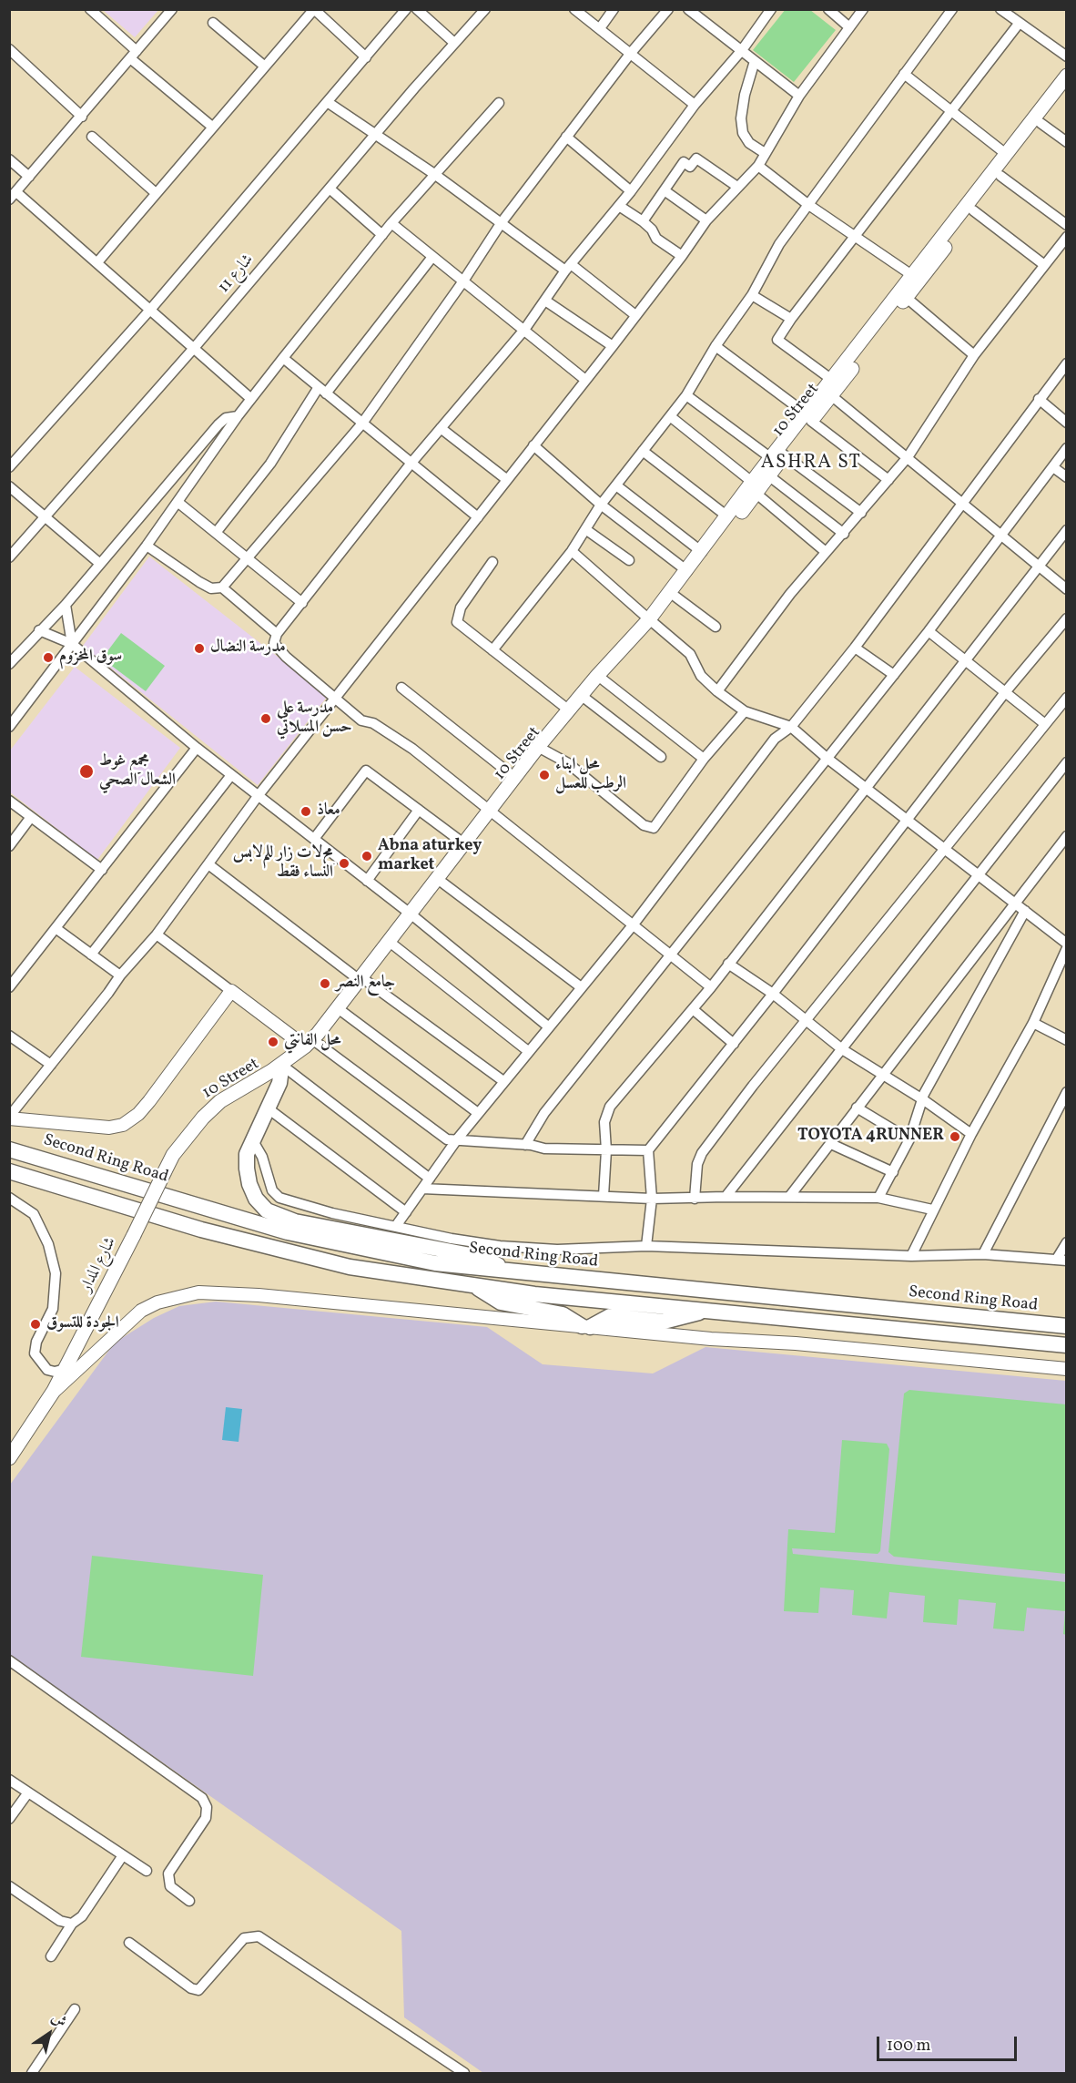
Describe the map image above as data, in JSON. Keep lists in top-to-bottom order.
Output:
{
  "streets": {
    "highway": ["Second Ring Road"],
    "main road": ["10 Street", "شارع المدار"],
    "street": ["شارع 11"]
  },
  "crossings": [
    ["10 Street", "شارع المدار"]
  ],
  "districts": ["ASHRA ST"],
  "places": [
    "مدرسة النضال",
    "سوق المخزوم",
    "مدرسة على حسن المسلاتي",
    "مجمع غوط الشعال الصحي",
    "محل ابناء الرطب للعسل",
    "معاذ",
    "Abna aturkey market",
    "محﻻت زار للمﻻبس النساء فقط",
    "جامع النصر",
    "محل الفانتي",
    "TOYOTA 4RUNNER",
    "الجودة للتسوق"
  ],
  "scale_bar": "100 m",
  "north": "top right"
}
